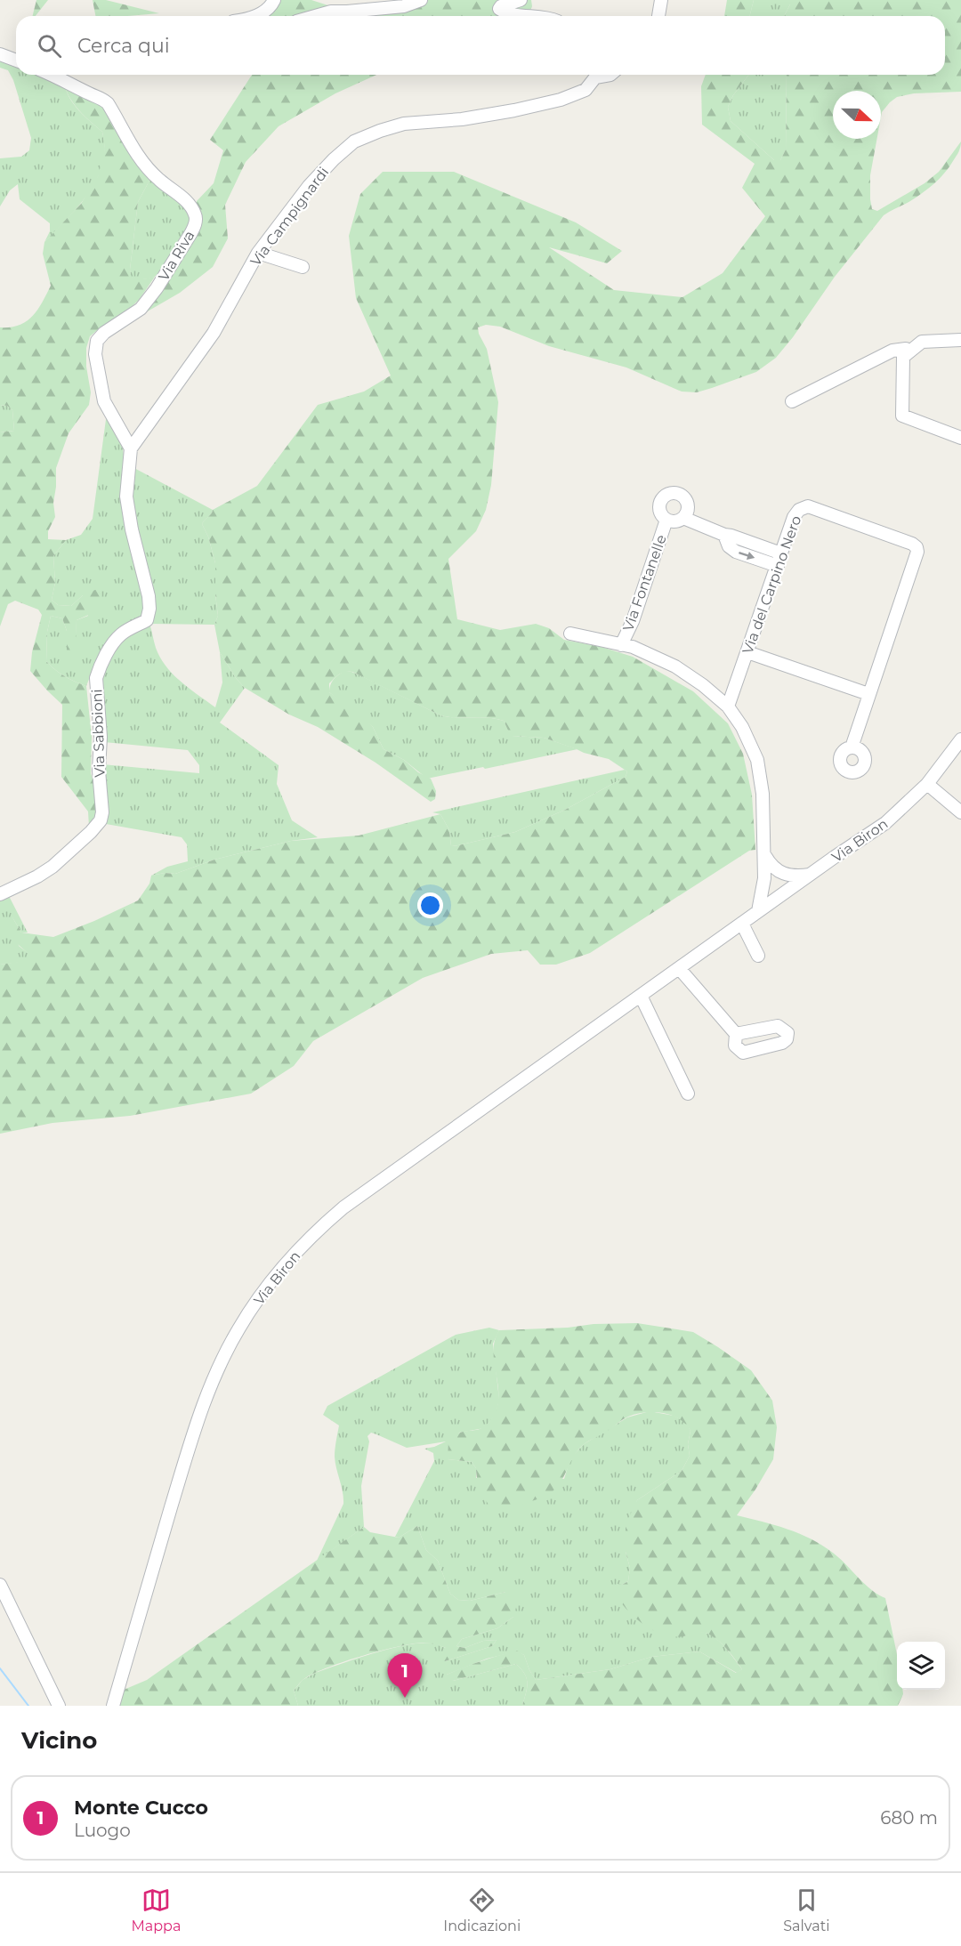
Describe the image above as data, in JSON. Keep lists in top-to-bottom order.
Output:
{
  "streets": {
    "street": [
      "Via Campignardi",
      "Via Riva",
      "Via Fontanelle",
      "Via del Carpino Nero",
      "Via Sabbioni",
      "Via Biron"
    ]
  },
  "crossings": [
    ["Via Campignardi", "Via Riva"],
    ["Via Campignardi", "Via Sabbioni"],
    ["Via Riva", "Via Sabbioni"]
  ],
  "north": "right",
  "page": {
    "search": "Cerca qui",
    "pins": "1",
    "heading": "Vicino",
    "list": [
      {
        "mark": "1",
        "name": "Monte Cucco",
        "note": "Luogo",
        "value": "680 m"
      }
    ],
    "nav": ["Mappa", "Indicazioni", "Salvati"]
  }
}
